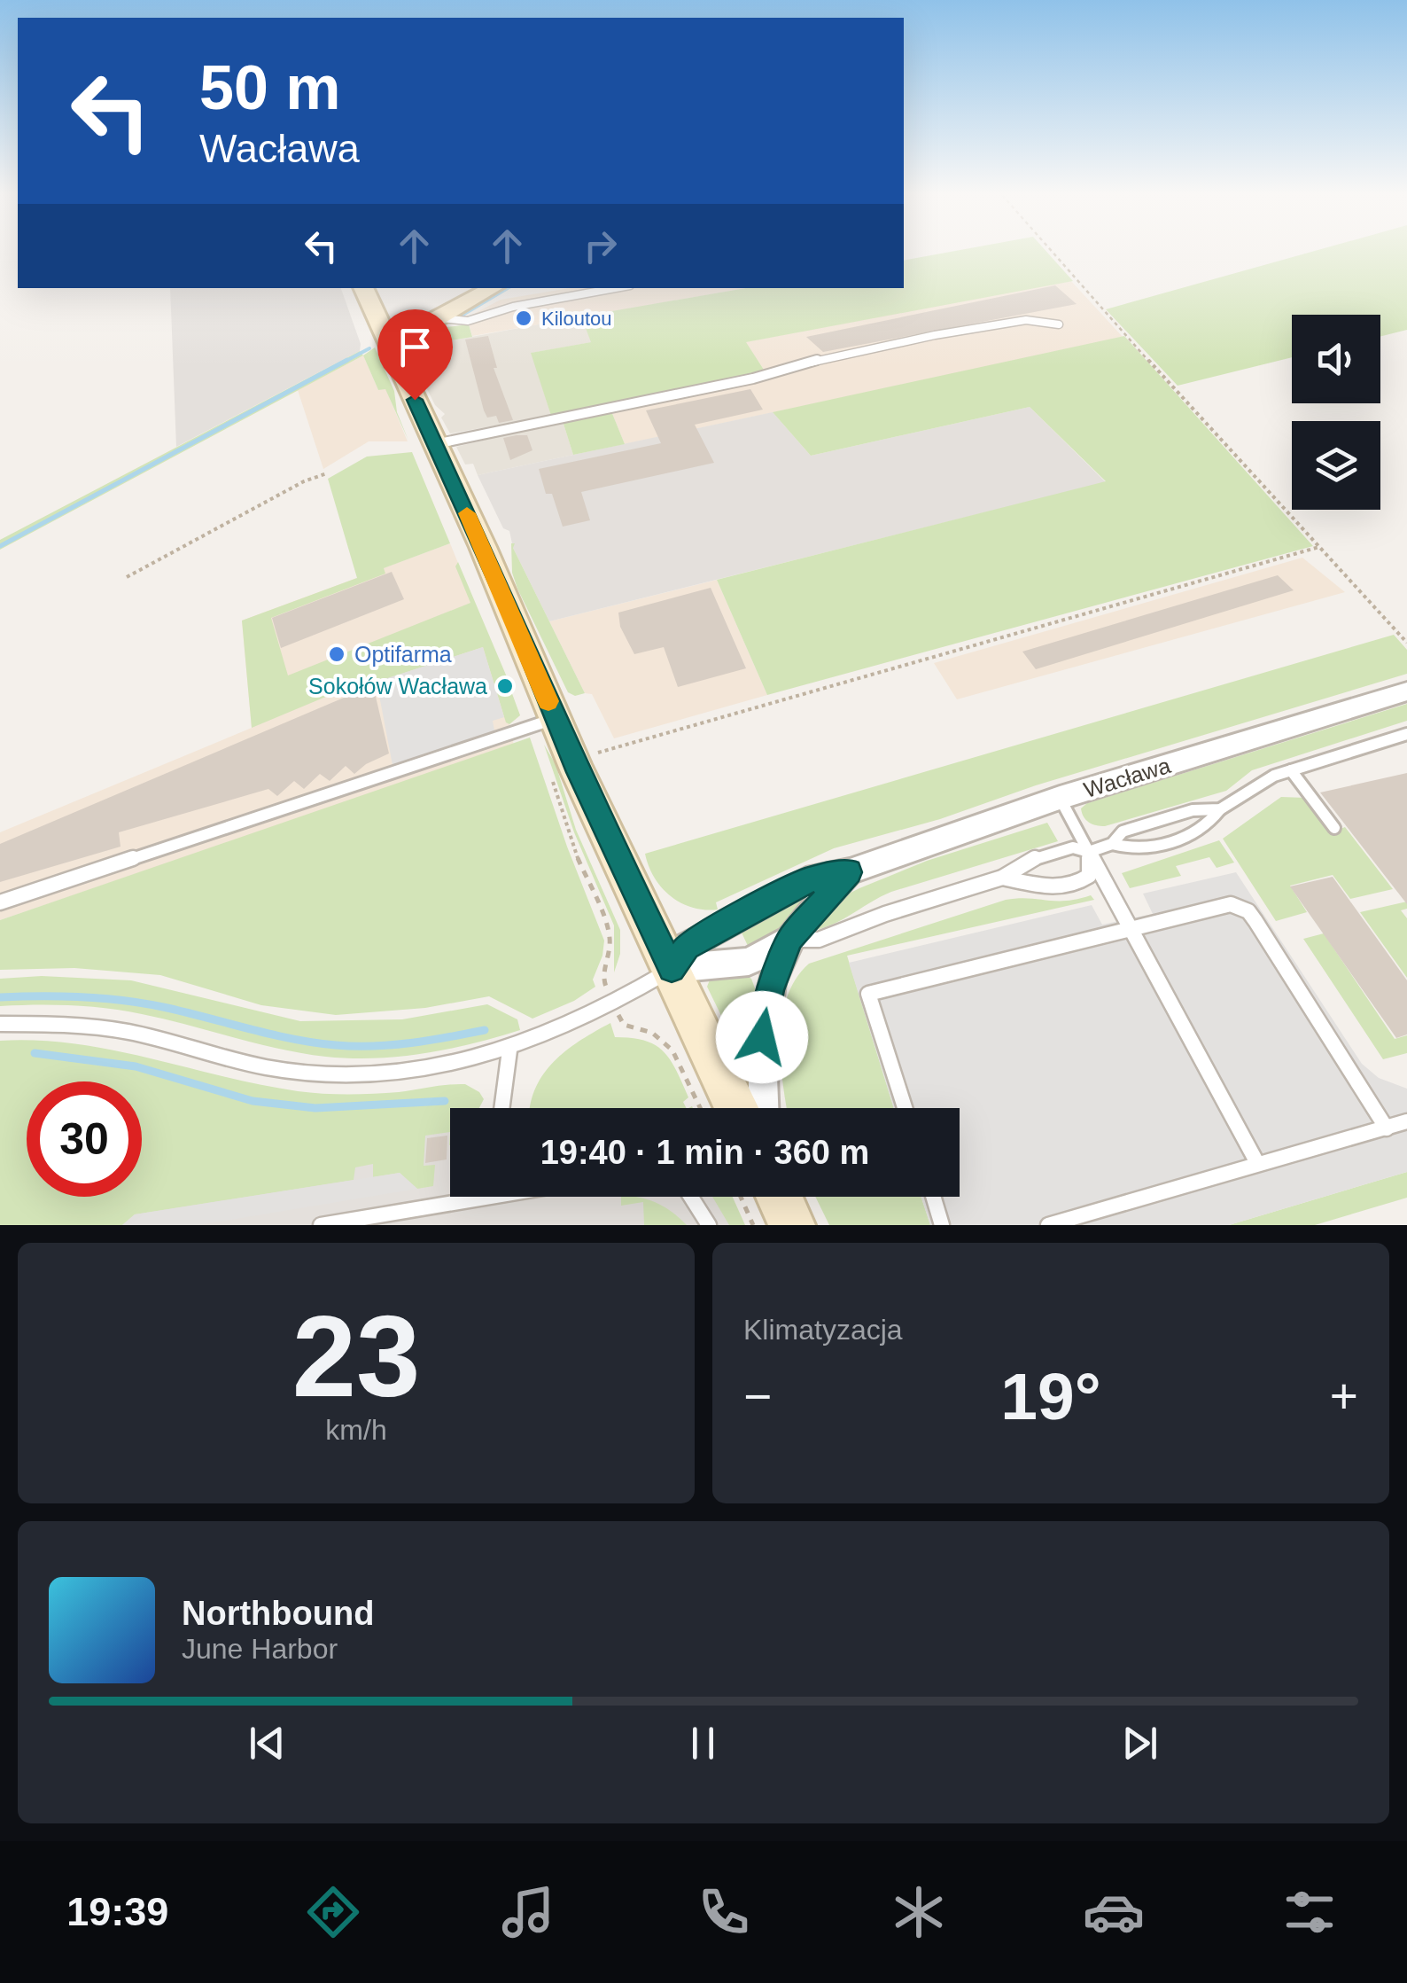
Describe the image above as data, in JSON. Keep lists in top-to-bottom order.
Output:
{
  "streets": {
    "street": ["Wacława"]
  },
  "places": ["Kiloutou", "Optifarma", "Sokołów Wacława"],
  "page": {
    "turn": ["50 m", "Wacława"],
    "limit": "30",
    "trip": "19:40 · 1 min · 360 m",
    "tile": [
      ["23", "km/h"],
      "Klimatyzacja"
    ],
    "heat": ["−", "19°", "+"],
    "song": ["Northbound", "June Harbor"],
    "tabs": "19:39"
  }
}
